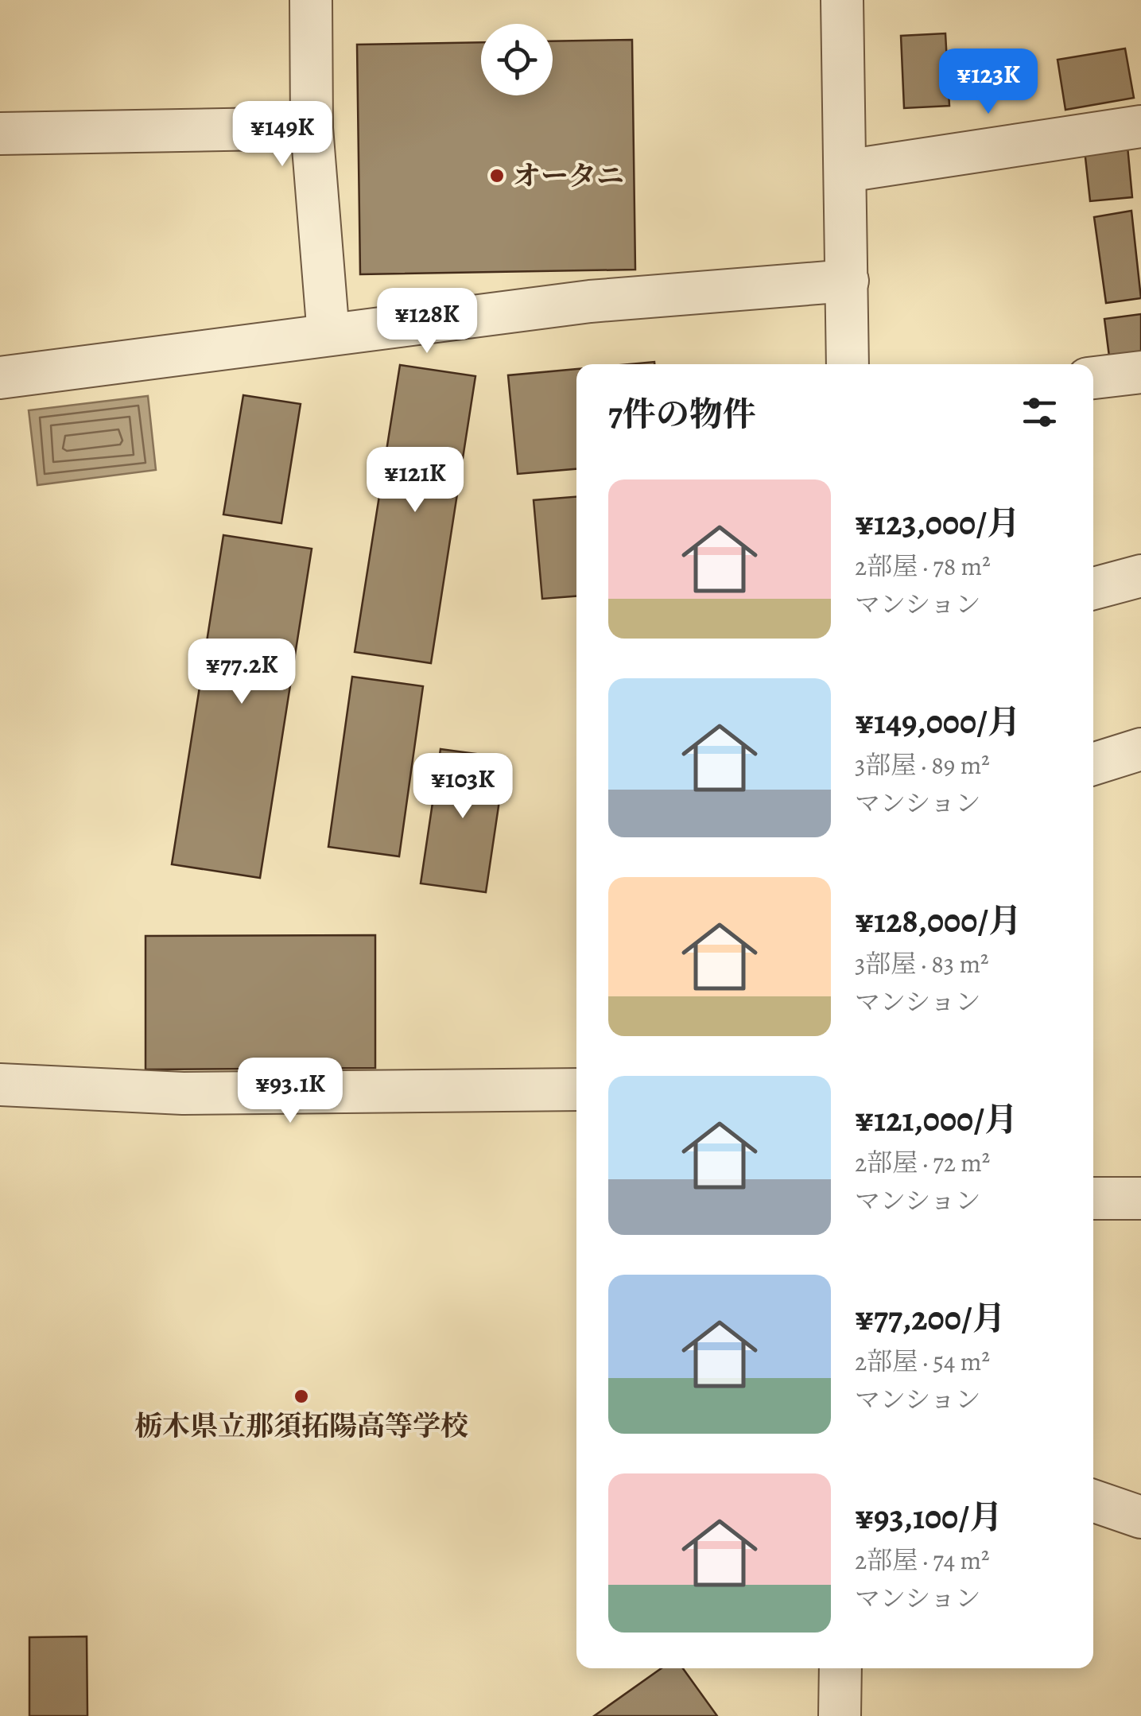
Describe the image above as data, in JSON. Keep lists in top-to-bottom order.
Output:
{
  "places": ["オータニ", "栃木県立那須拓陽高等学校"],
  "page": {
    "price": [
      "¥123K",
      "¥149K",
      "¥128K",
      "¥121K",
      "¥77.2K",
      "¥103K",
      "¥93.1K"
    ],
    "heading": "7件の物件",
    "list": [
      {
        "name": "¥123,000/月",
        "note": "2部屋 · 78 m² · マンション"
      },
      {
        "name": "¥149,000/月",
        "note": "3部屋 · 89 m² · マンション"
      },
      {
        "name": "¥128,000/月",
        "note": "3部屋 · 83 m² · マンション"
      },
      {
        "name": "¥121,000/月",
        "note": "2部屋 · 72 m² · マンション"
      },
      {
        "name": "¥77,200/月",
        "note": "2部屋 · 54 m² · マンション"
      },
      {
        "name": "¥93,100/月",
        "note": "2部屋 · 74 m² · マンション"
      }
    ]
  }
}
